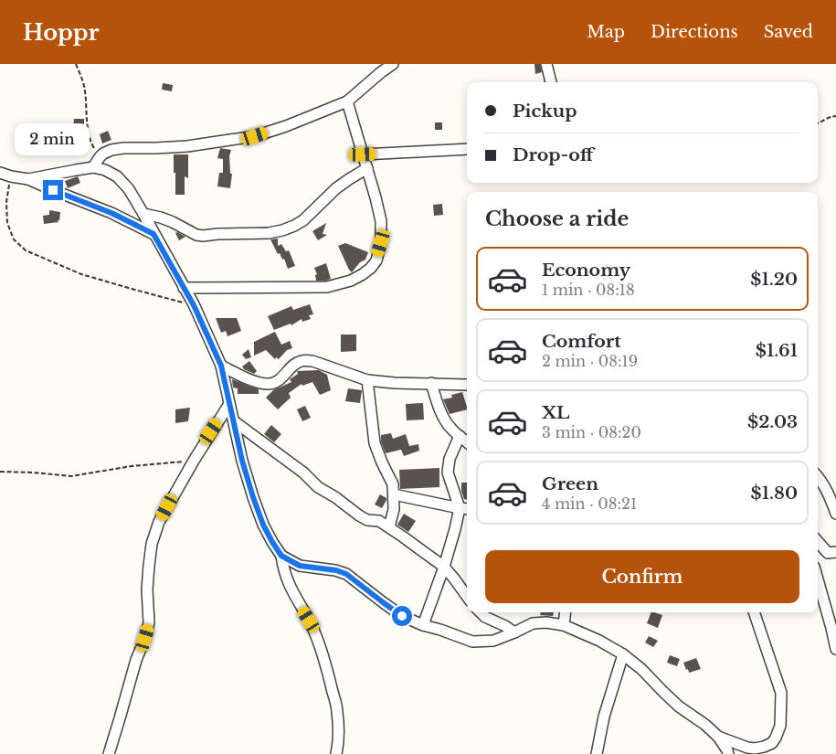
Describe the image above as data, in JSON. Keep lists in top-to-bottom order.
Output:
{
  "page": {
    "header": "Hoppr",
    "nav": ["Map", "Directions", "Saved"],
    "banner": ["Pickup", "Drop-off"],
    "bubble": "2 min",
    "heading": "Choose a ride",
    "list": [
      {
        "name": "Economy",
        "note": "1 min · 08:18",
        "value": "$1.20"
      },
      {
        "name": "Comfort",
        "note": "2 min · 08:19",
        "value": "$1.61"
      },
      {
        "name": "XL",
        "note": "3 min · 08:20",
        "value": "$2.03"
      },
      {
        "name": "Green",
        "note": "4 min · 08:21",
        "value": "$1.80"
      }
    ],
    "buttons": "Confirm"
  }
}
